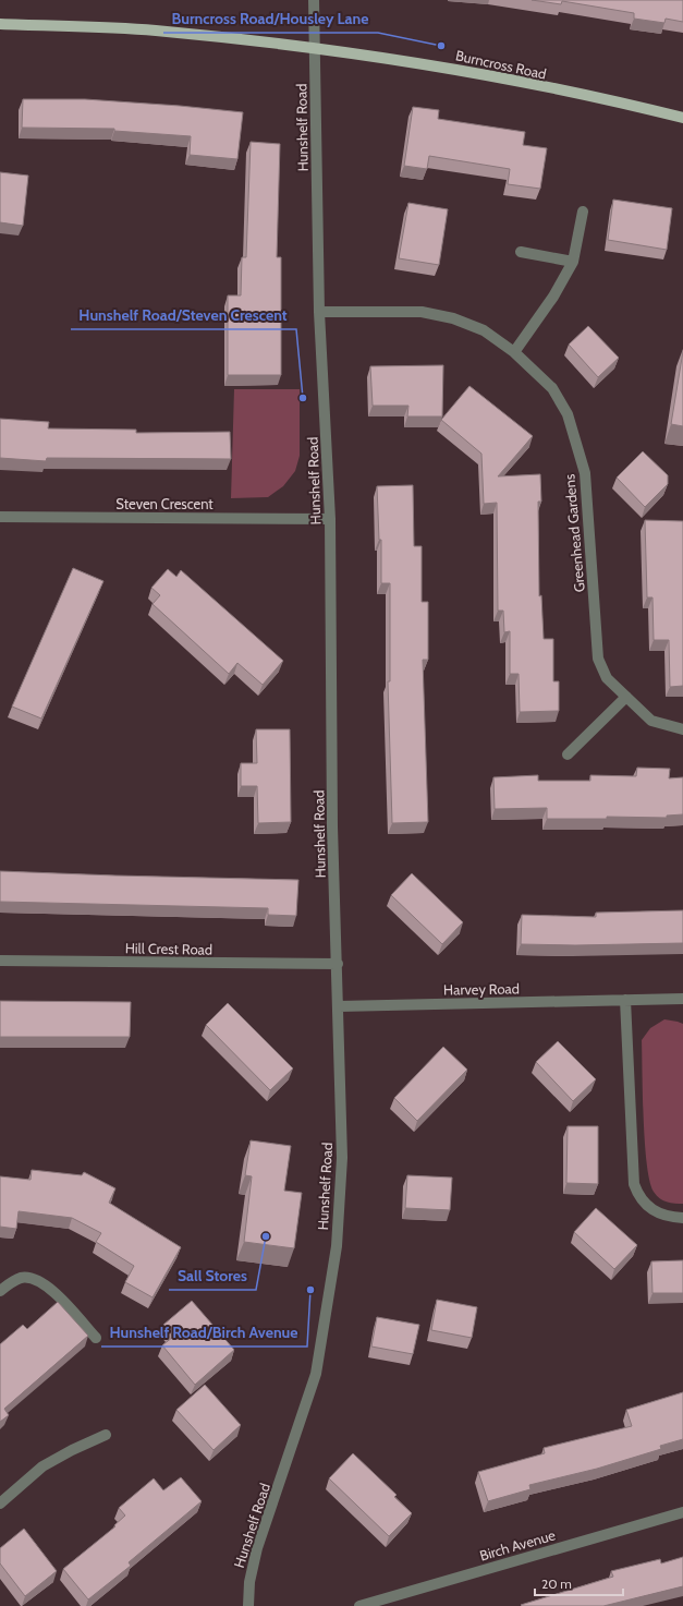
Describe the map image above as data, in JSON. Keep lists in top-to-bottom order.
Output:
{
  "streets": {
    "main road": ["Burncross Road"],
    "street": [
      "Hunshelf Road",
      "Steven Crescent",
      "Greenhead Gardens",
      "Hill Crest Road",
      "Harvey Road",
      "Birch Avenue"
    ]
  },
  "crossings": [
    ["Burncross Road", "Hunshelf Road"],
    ["Hunshelf Road", "Steven Crescent"],
    ["Hunshelf Road", "Greenhead Gardens"],
    ["Hunshelf Road", "Hill Crest Road"],
    ["Hunshelf Road", "Harvey Road"]
  ],
  "places": [
    "Burncross Road/Housley Lane",
    "Hunshelf Road/Steven Crescent",
    "Sall Stores",
    "Hunshelf Road/Birch Avenue"
  ],
  "scale_bar": "20 m"
}
